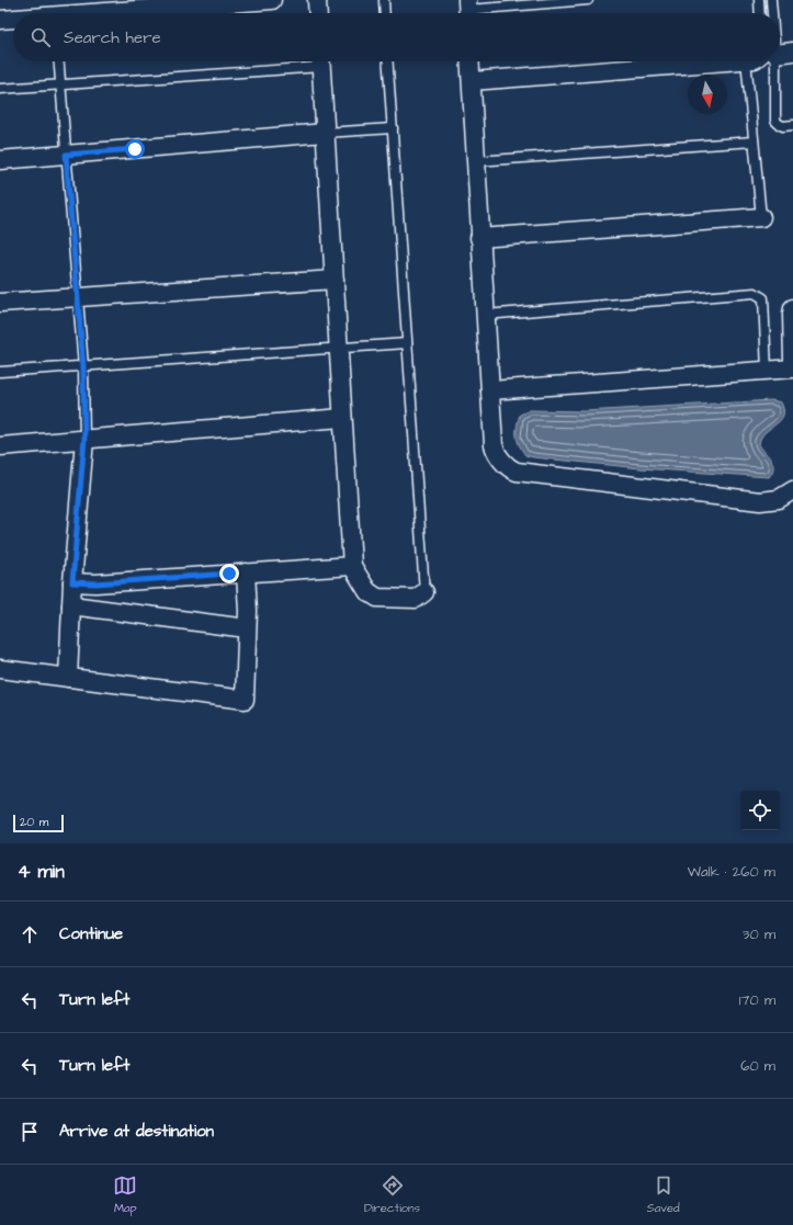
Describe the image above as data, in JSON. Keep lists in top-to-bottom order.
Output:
{
  "scale_bar": "20 m",
  "north": "bottom",
  "page": {
    "search": "Search here",
    "scale": "20 m",
    "heading": ["4 min", "Walk · 260 m"],
    "list": [
      ["Continue", "30 m"],
      ["Turn left", "170 m"],
      ["Turn left", "60 m"],
      "Arrive at destination"
    ],
    "nav": ["Map", "Directions", "Saved"]
  }
}
